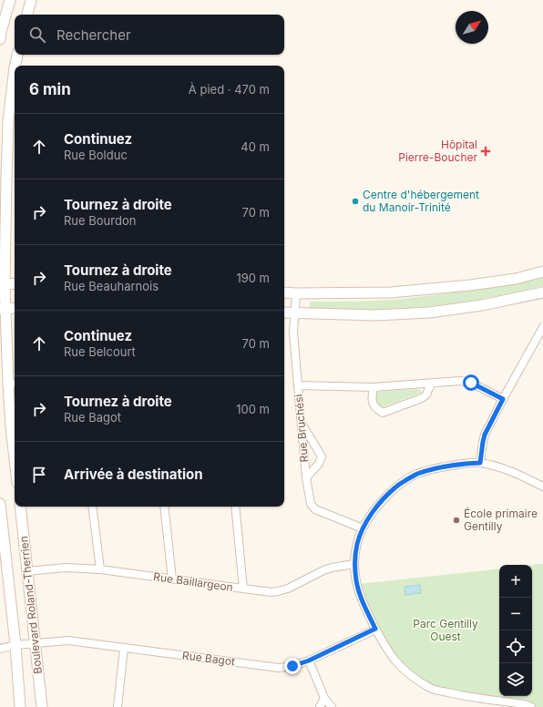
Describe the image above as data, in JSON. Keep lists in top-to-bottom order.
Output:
{
  "streets": {
    "main road": ["Boulevard Roland-Therrien"],
    "street": ["Rue Bruchési", "Rue Baillargeon", "Rue Bagot"]
  },
  "crossings": [
    ["Rue Baillargeon", "Boulevard Roland-Therrien"],
    ["Boulevard Roland-Therrien", "Rue Bagot"]
  ],
  "parks": ["Parc Gentilly Ouest"],
  "places": {
    "health": ["Hôpital Pierre-Boucher"],
    "other": ["Centre d'hébergement du Manoir-Trinité", "École primaire Gentilly"]
  },
  "north": "top right",
  "page": {
    "search": "Rechercher",
    "heading": ["6 min", "À pied · 470 m"],
    "list": [
      ["Continuez", "Rue Bolduc", "40 m"],
      ["Tournez à droite", "Rue Bourdon", "70 m"],
      ["Tournez à droite", "Rue Beauharnois", "190 m"],
      ["Continuez", "Rue Belcourt", "70 m"],
      ["Tournez à droite", "Rue Bagot", "100 m"],
      "Arrivée à destination"
    ],
    "map_buttons": ["+", "−"]
  }
}
